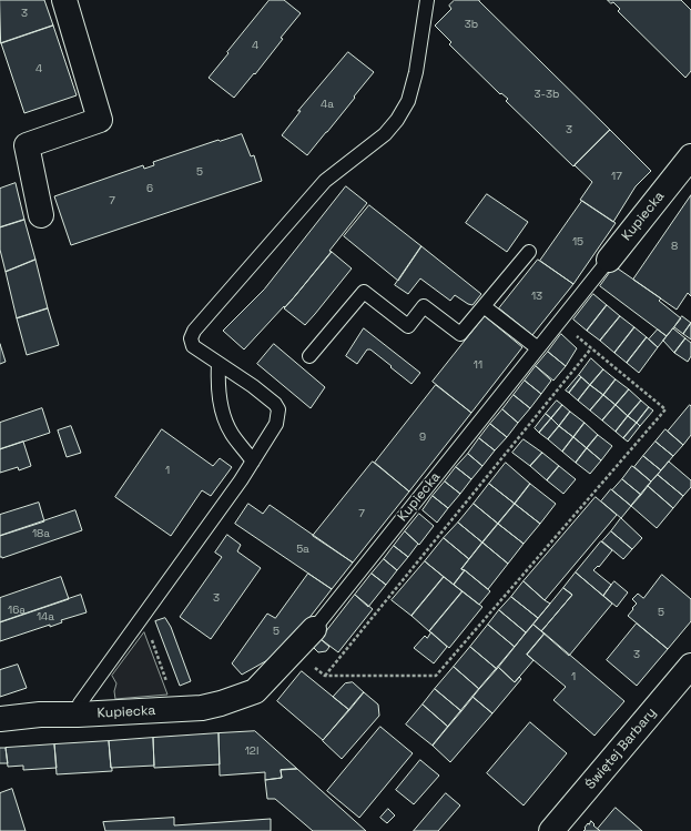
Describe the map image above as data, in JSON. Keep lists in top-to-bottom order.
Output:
{
  "streets": {
    "street": ["Kupiecka", "Świętej Barbary"]
  },
  "house_numbers": [
    "3",
    "3b",
    "4",
    "4",
    "3-3b",
    "4a",
    "3",
    "5",
    "17",
    "6",
    "7",
    "15",
    "8",
    "13",
    "11",
    "9",
    "1",
    "7",
    "18a",
    "5a",
    "3",
    "16a",
    "5",
    "14a",
    "5",
    "3",
    "1",
    "12I"
  ]
}
